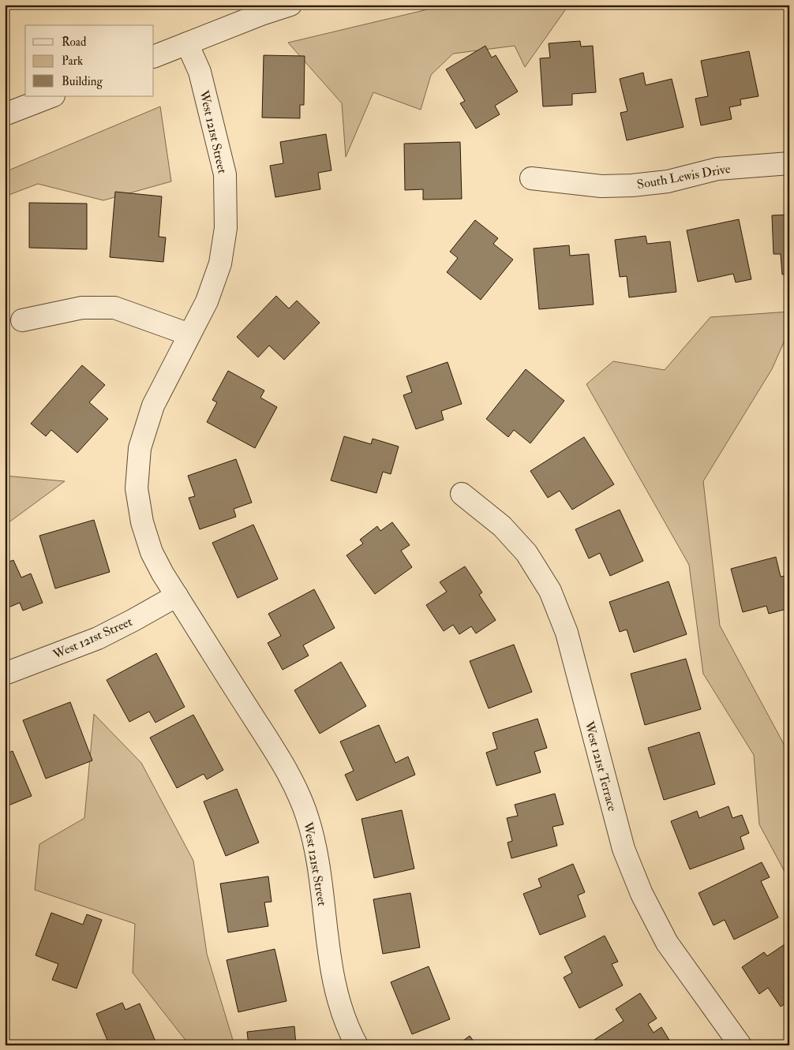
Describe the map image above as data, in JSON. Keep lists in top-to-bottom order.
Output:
{
  "streets": {
    "street": ["West 121st Street", "South Lewis Drive", "West 121st Terrace"]
  },
  "legend": ["Road", "Park", "Building"]
}
